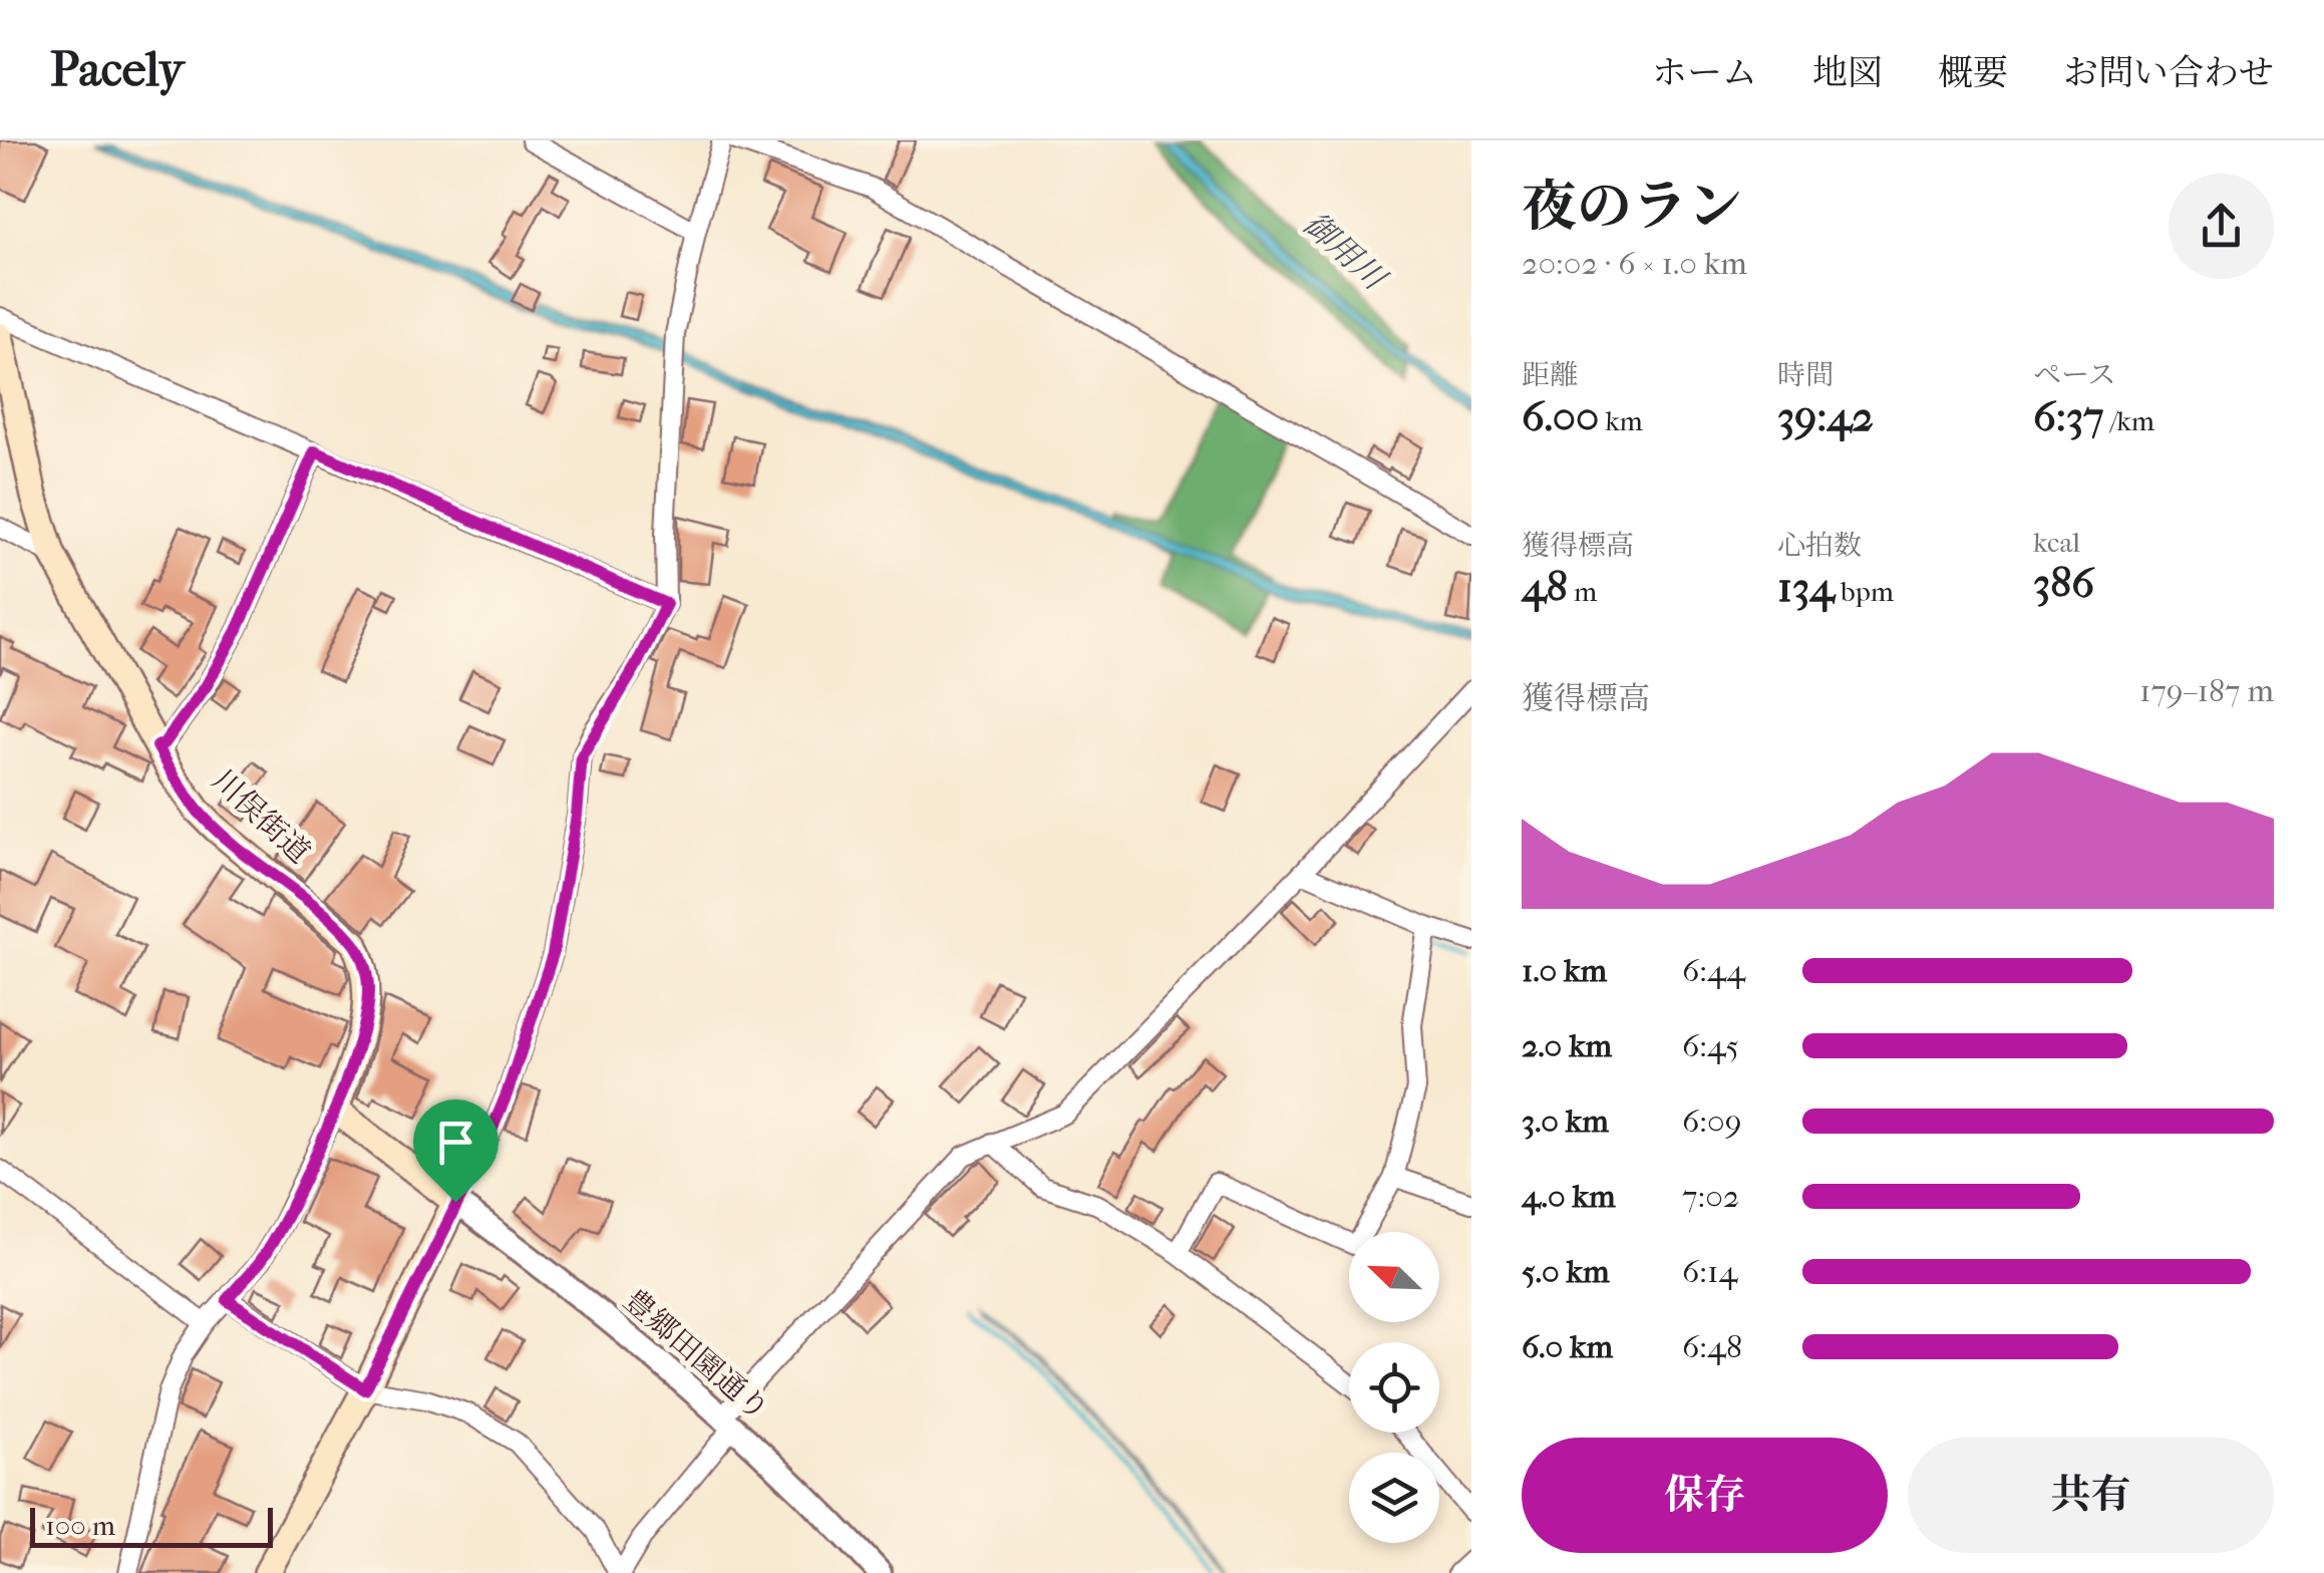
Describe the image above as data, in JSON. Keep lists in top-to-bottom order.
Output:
{
  "streets": {
    "main road": ["川俣街道"],
    "street": ["豊郷田園通り"]
  },
  "water": ["御用川"],
  "scale_bar": "100 m",
  "north": "top left",
  "page": {
    "header": "Pacely",
    "nav": [
      "ホーム",
      "地図",
      "概要",
      "お問い合わせ"
    ],
    "heading": ["夜のラン", "20:02 · 6 × 1.0 km"],
    "stats": [
      ["距離", "6.00 km"],
      ["時間", "39:42"],
      ["ペース", "6:37 /km"],
      ["獲得標高", "48 m"],
      ["心拍数", "134 bpm"],
      ["kcal", "386"]
    ],
    "chart": ["獲得標高", "179–187 m"],
    "list": [
      {
        "name": "1.0 km",
        "note": "6:44"
      },
      {
        "name": "2.0 km",
        "note": "6:45"
      },
      {
        "name": "3.0 km",
        "note": "6:09"
      },
      {
        "name": "4.0 km",
        "note": "7:02"
      },
      {
        "name": "5.0 km",
        "note": "6:14"
      },
      {
        "name": "6.0 km",
        "note": "6:48"
      }
    ],
    "buttons": ["保存", "共有"],
    "scale": "100 m"
  }
}
